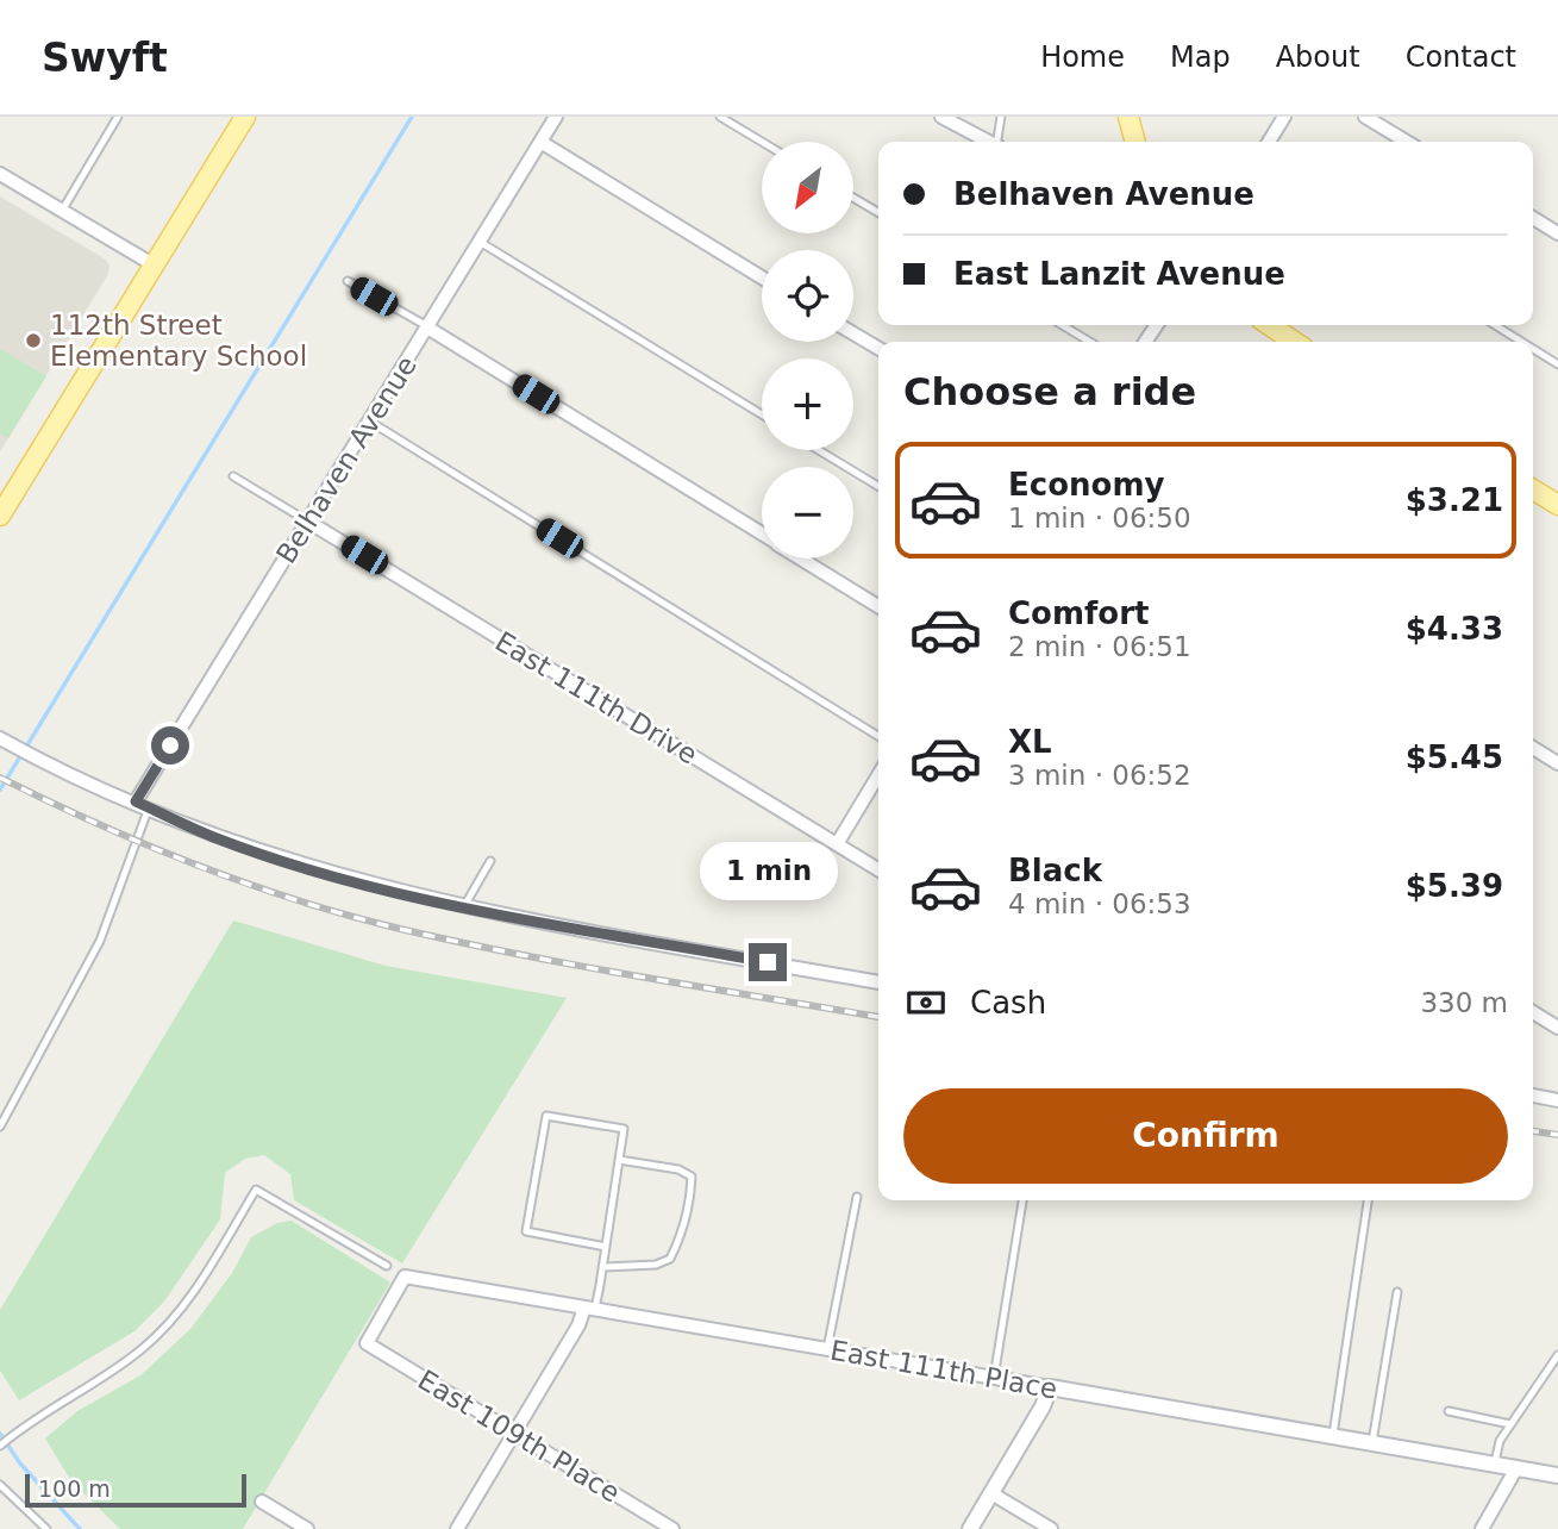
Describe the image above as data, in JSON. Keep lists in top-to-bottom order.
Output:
{
  "streets": {
    "street": [
      "Belhaven Avenue",
      "East 111th Drive",
      "East 111th Place",
      "East 109th Place"
    ]
  },
  "crossings": [
    ["Belhaven Avenue", "East 111th Drive"],
    ["East 111th Place", "East 109th Place"]
  ],
  "places": ["112th Street Elementary School"],
  "scale_bar": "100 m",
  "north": "bottom left",
  "page": {
    "header": "Swyft",
    "nav": [
      "Home",
      "Map",
      "About",
      "Contact"
    ],
    "map_buttons": ["+", "−"],
    "banner": ["Belhaven Avenue", "East Lanzit Avenue"],
    "heading": "Choose a ride",
    "list": [
      {
        "name": "Economy",
        "note": "1 min · 06:50",
        "value": "$3.21"
      },
      {
        "name": "Comfort",
        "note": "2 min · 06:51",
        "value": "$4.33"
      },
      {
        "name": "XL",
        "note": "3 min · 06:52",
        "value": "$5.45"
      },
      {
        "name": "Black",
        "note": "4 min · 06:53",
        "value": "$5.39"
      }
    ],
    "bubble": "1 min",
    "pay": ["Cash", "330 m"],
    "buttons": "Confirm",
    "scale": "100 m"
  }
}
